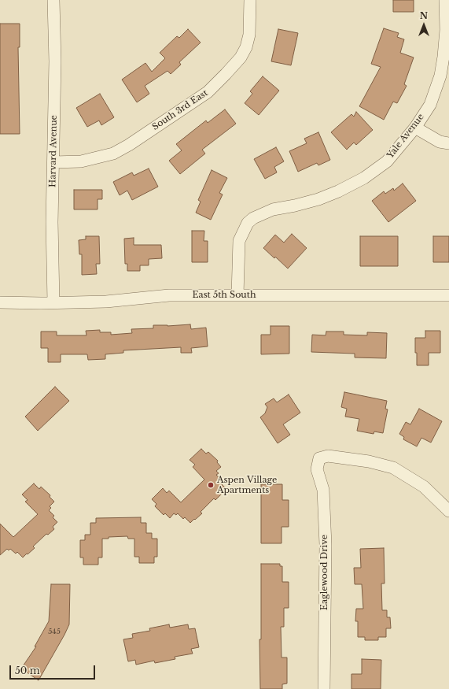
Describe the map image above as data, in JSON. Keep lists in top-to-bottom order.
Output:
{
  "streets": {
    "street": [
      "South 3rd East",
      "Yale Avenue",
      "Harvard Avenue",
      "East 5th South",
      "Eaglewood Drive"
    ]
  },
  "crossings": [
    ["South 3rd East", "Harvard Avenue"],
    ["Yale Avenue", "East 5th South"],
    ["Harvard Avenue", "East 5th South"]
  ],
  "places": ["Aspen Village Apartments"],
  "house_numbers": ["545"],
  "scale_bar": "50 m",
  "north": "top"
}
